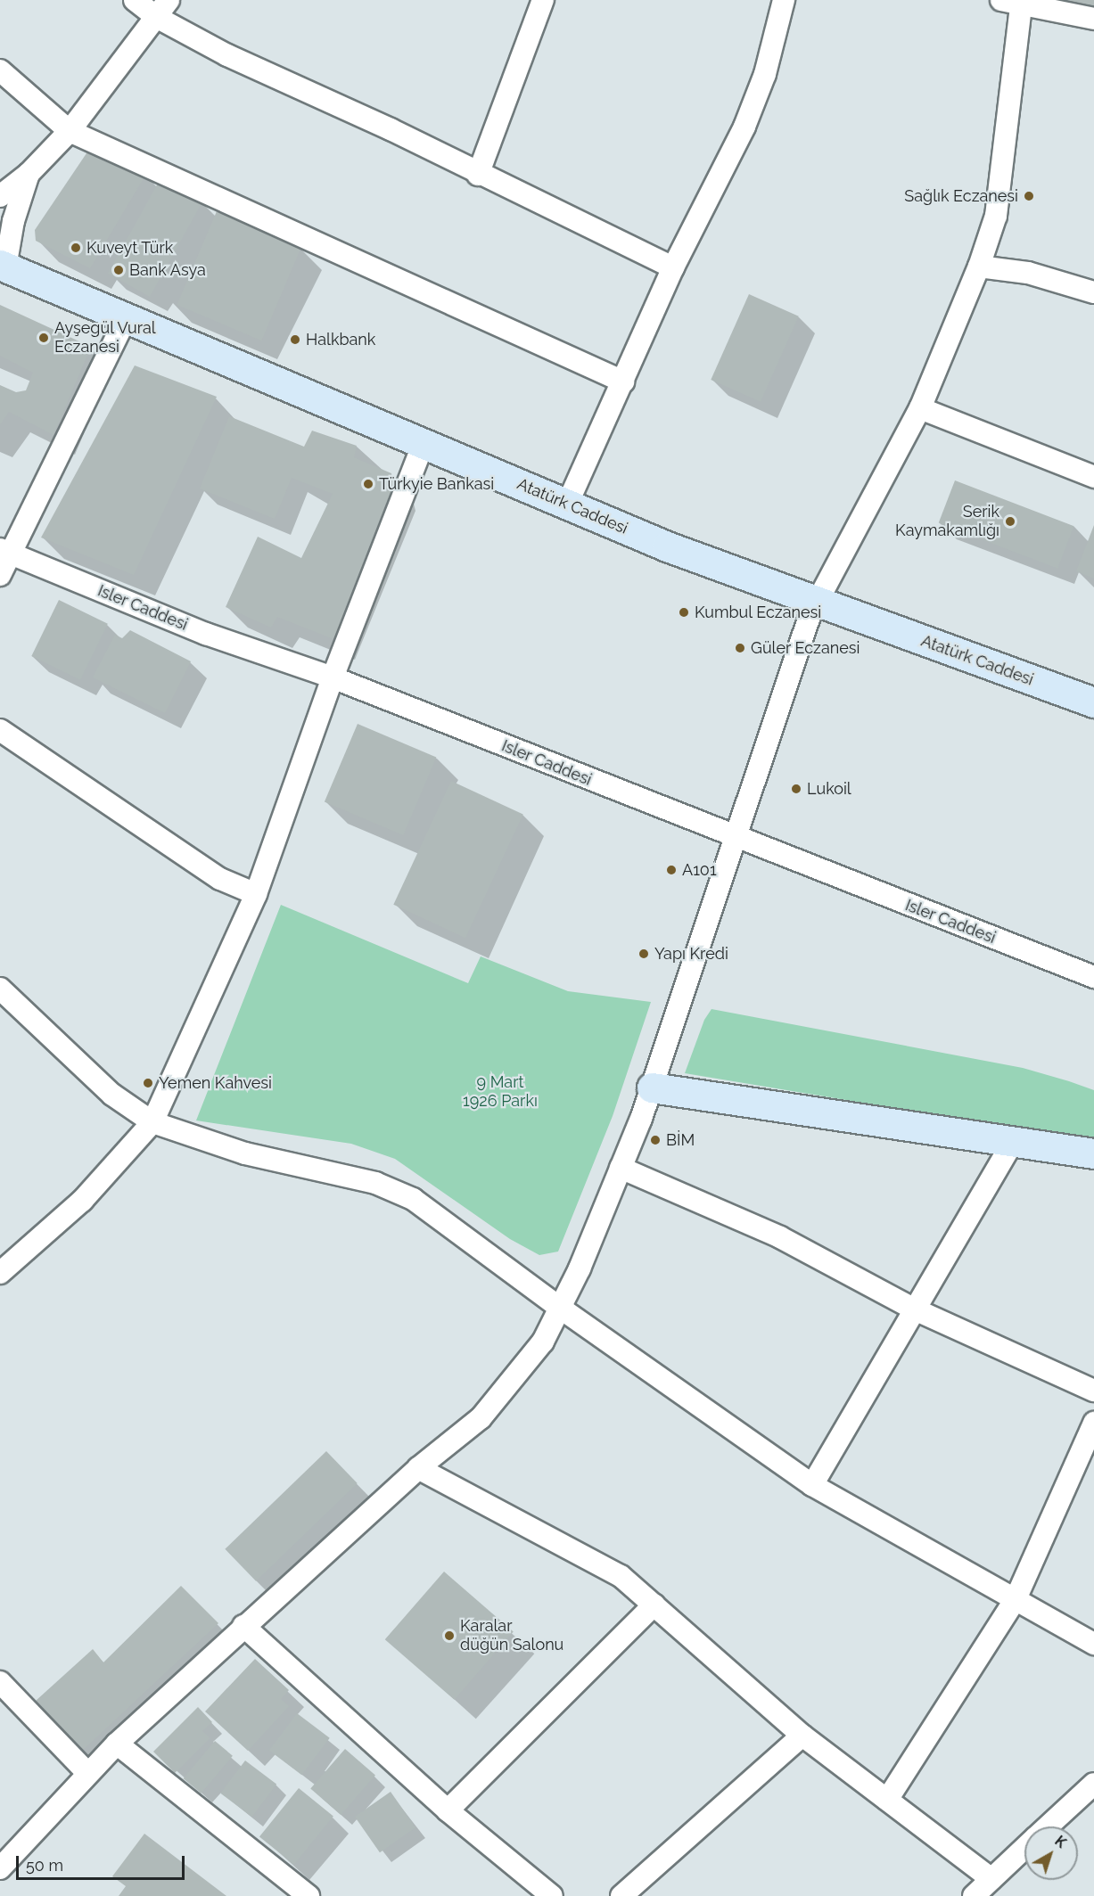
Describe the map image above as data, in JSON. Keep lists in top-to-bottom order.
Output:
{
  "streets": {
    "main road": ["Atatürk Caddesi"],
    "street": ["Isler Caddesi"]
  },
  "parks": ["9 Mart 1926 Parkı"],
  "places": [
    "Sağlık Eczanesi",
    "Kuveyt Türk",
    "Bank Asya",
    "Ayşegül Vural Eczanesi",
    "Halkbank",
    "Türkyie Bankasi",
    "Serik Kaymakamlığı",
    "Kumbul Eczanesi",
    "Güler Eczanesi",
    "Lukoil",
    "A101",
    "Yapı Kredi",
    "Yemen Kahvesi",
    "BİM",
    "Karalar düğün Salonu"
  ],
  "scale_bar": "50 m",
  "north": "top right"
}
